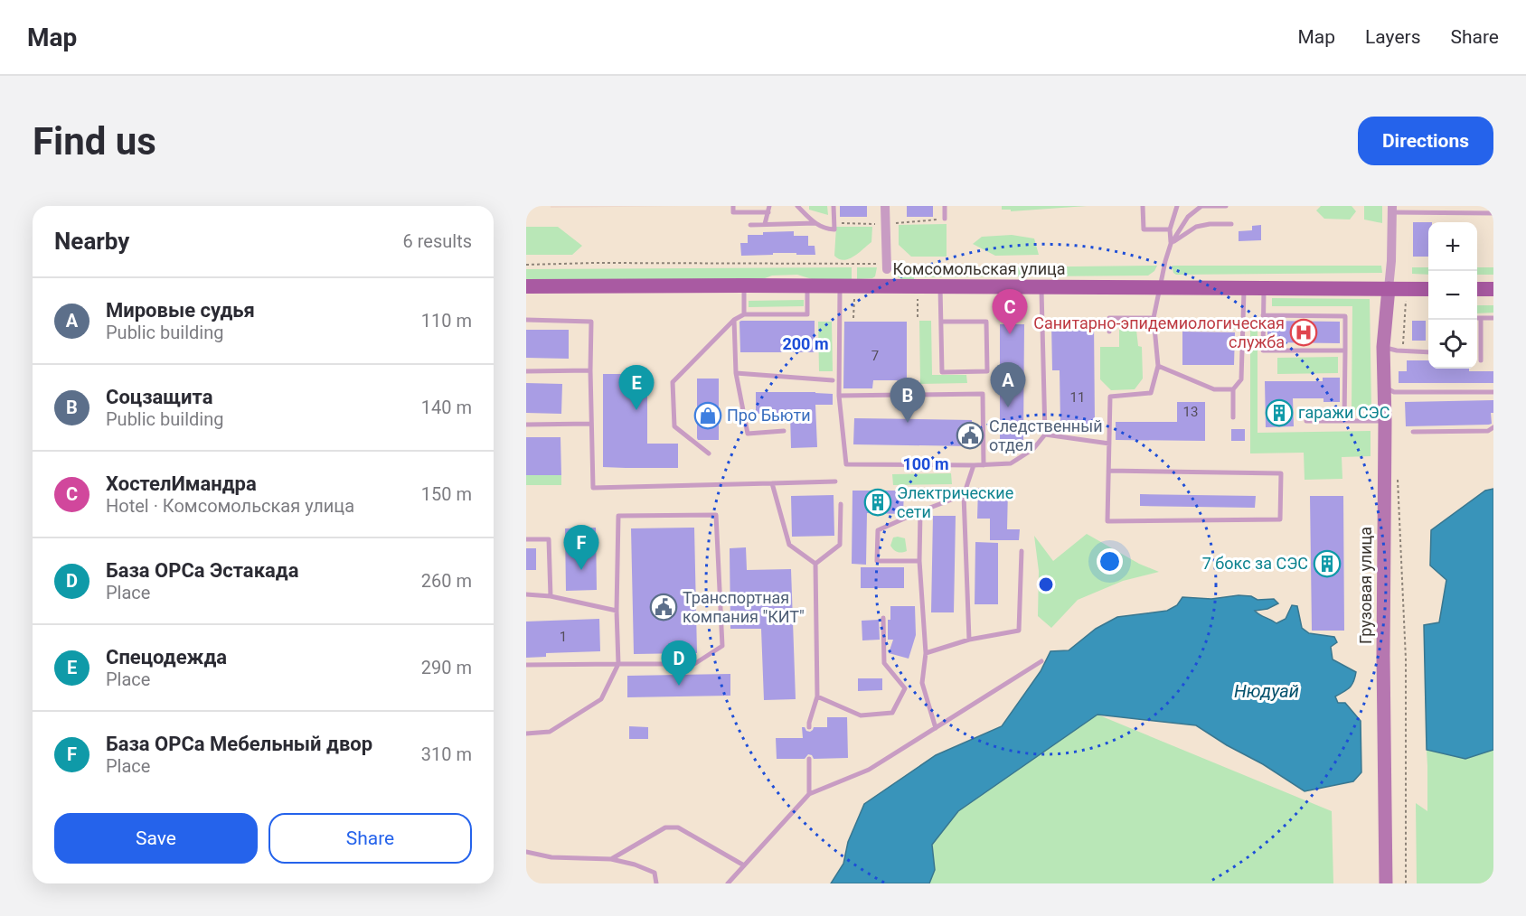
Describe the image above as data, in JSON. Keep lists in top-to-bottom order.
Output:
{
  "streets": {
    "main road": ["Комсомольская улица", "Грузовая улица"]
  },
  "crossings": [
    ["Комсомольская улица", "Грузовая улица"]
  ],
  "water": ["Нюдуай"],
  "places": {
    "hospital": ["Санитарно-эпидемиологическая служба"],
    "building": ["гаражи СЭС", "Электрические сети", "7 бокс за СЭС"],
    "shop": ["Про Бьюти"],
    "public building": ["Следственный отдел", "Транспортная компания \"КИТ\""]
  },
  "house_numbers": [
    "7",
    "11",
    "13",
    "1"
  ],
  "page": {
    "header": "Map",
    "nav": ["Map", "Layers", "Share"],
    "buttons": [
      "Directions",
      ["Save", "Share"]
    ],
    "title": "Find us",
    "heading": ["Nearby", "6 results"],
    "map_buttons": ["+", "−"],
    "list": [
      {
        "mark": "A",
        "name": "Мировые судья",
        "note": "Public building",
        "value": "110 m"
      },
      {
        "mark": "B",
        "name": "Соцзащита",
        "note": "Public building",
        "value": "140 m"
      },
      {
        "mark": "C",
        "name": "ХостелИмандра",
        "note": "Hotel · Комсомольская улица",
        "value": "150 m"
      },
      {
        "mark": "D",
        "name": "База ОРСа Эстакада",
        "note": "Place",
        "value": "260 m"
      },
      {
        "mark": "E",
        "name": "Спецодежда",
        "note": "Place",
        "value": "290 m"
      },
      {
        "mark": "F",
        "name": "База ОРСа Мебельный двор",
        "note": "Place",
        "value": "310 m"
      }
    ],
    "pins": [
      "C",
      "A",
      "E",
      "B",
      "F",
      "D"
    ]
  },
  "rings": ["200 m", "100 m"]
}
